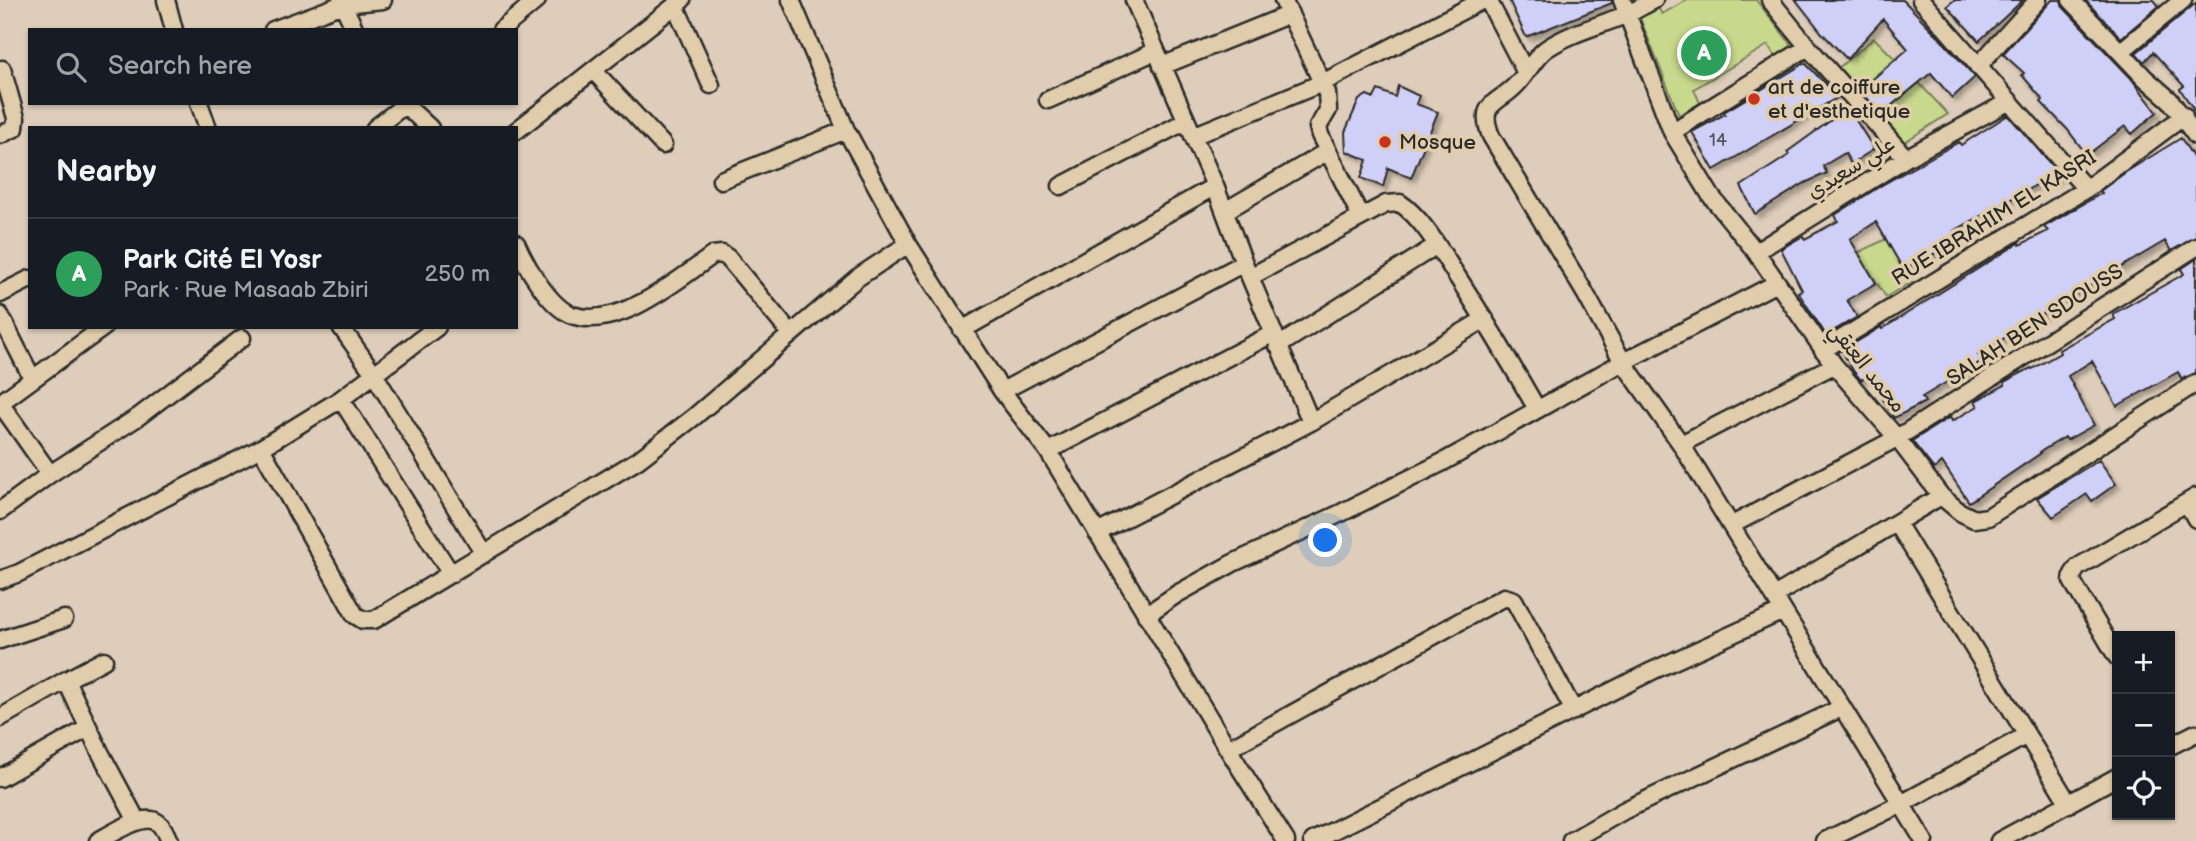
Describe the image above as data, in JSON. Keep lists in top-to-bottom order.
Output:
{
  "streets": {
    "street": [
      "علي سعيدي",
      "RUE IBRAHIM EL KASRI",
      "SALAH BEN SDOUSS",
      "محمد العتقي"
    ]
  },
  "crossings": [
    ["علي سعيدي", "محمد العتقي"],
    ["RUE IBRAHIM EL KASRI", "محمد العتقي"],
    ["SALAH BEN SDOUSS", "محمد العتقي"]
  ],
  "places": ["art de coiffure et d'esthetique", "Mosque"],
  "house_numbers": ["14"],
  "page": {
    "pins": "A",
    "search": "Search here",
    "heading": "Nearby",
    "list": [
      {
        "mark": "A",
        "name": "Park Cité El Yosr",
        "note": "Park · Rue Masaab Zbiri",
        "value": "250 m"
      }
    ],
    "map_buttons": ["+", "−"]
  }
}
